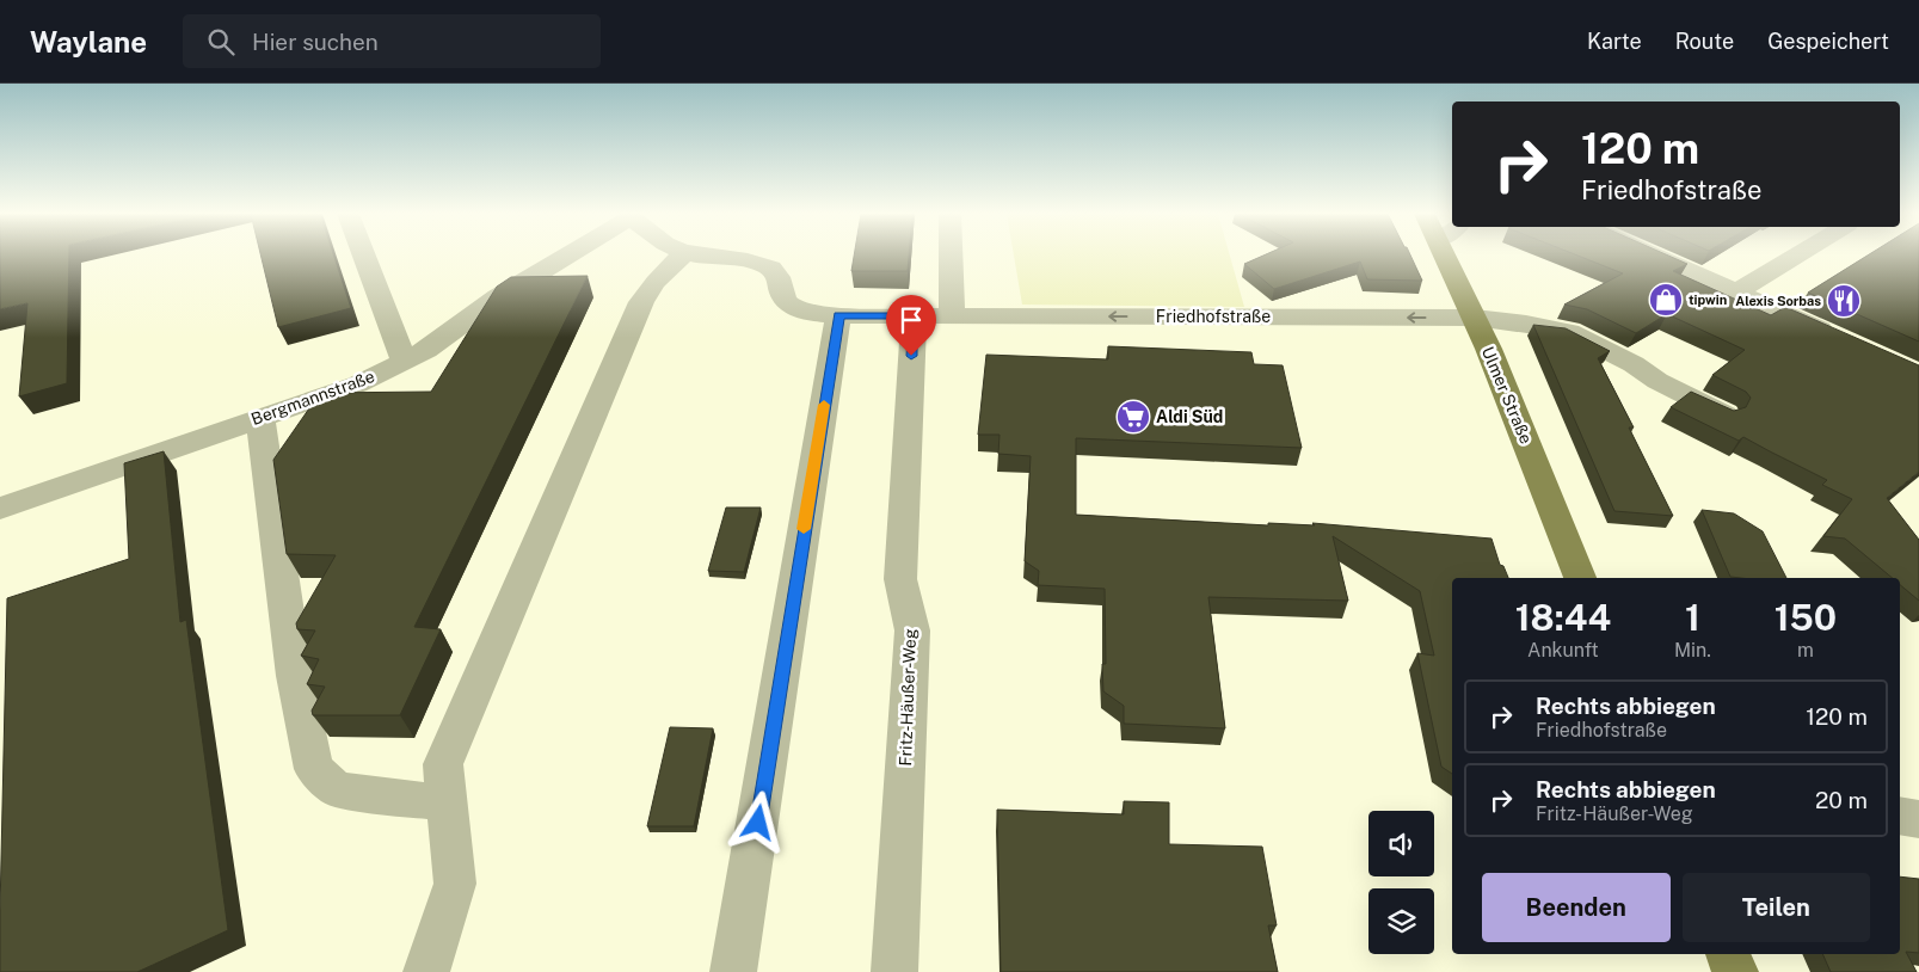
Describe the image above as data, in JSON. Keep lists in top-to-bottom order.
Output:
{
  "streets": {
    "main road": ["Ulmer Straße"],
    "street": ["Friedhofstraße", "Bergmannstraße", "Fritz-Häußer-Weg"]
  },
  "crossings": [
    ["Friedhofstraße", "Ulmer Straße"],
    ["Friedhofstraße", "Bergmannstraße"],
    ["Friedhofstraße", "Fritz-Häußer-Weg"]
  ],
  "one_way": ["Friedhofstraße"],
  "places": {
    "shop": ["tipwin"],
    "restaurant": ["Alexis Sorbas"],
    "supermarket": ["Aldi Süd"]
  },
  "page": {
    "header": "Waylane",
    "search": "Hier suchen",
    "nav": ["Karte", "Route", "Gespeichert"],
    "turn": ["120 m", "Friedhofstraße"],
    "eta": [
      "18:44",
      "Ankunft",
      "1",
      "Min.",
      "150",
      "m"
    ],
    "list": [
      {
        "name": "Rechts abbiegen",
        "note": "Friedhofstraße",
        "value": "120 m"
      },
      {
        "name": "Rechts abbiegen",
        "note": "Fritz-Häußer-Weg",
        "value": "20 m"
      }
    ],
    "buttons": ["Beenden", "Teilen"]
  }
}
